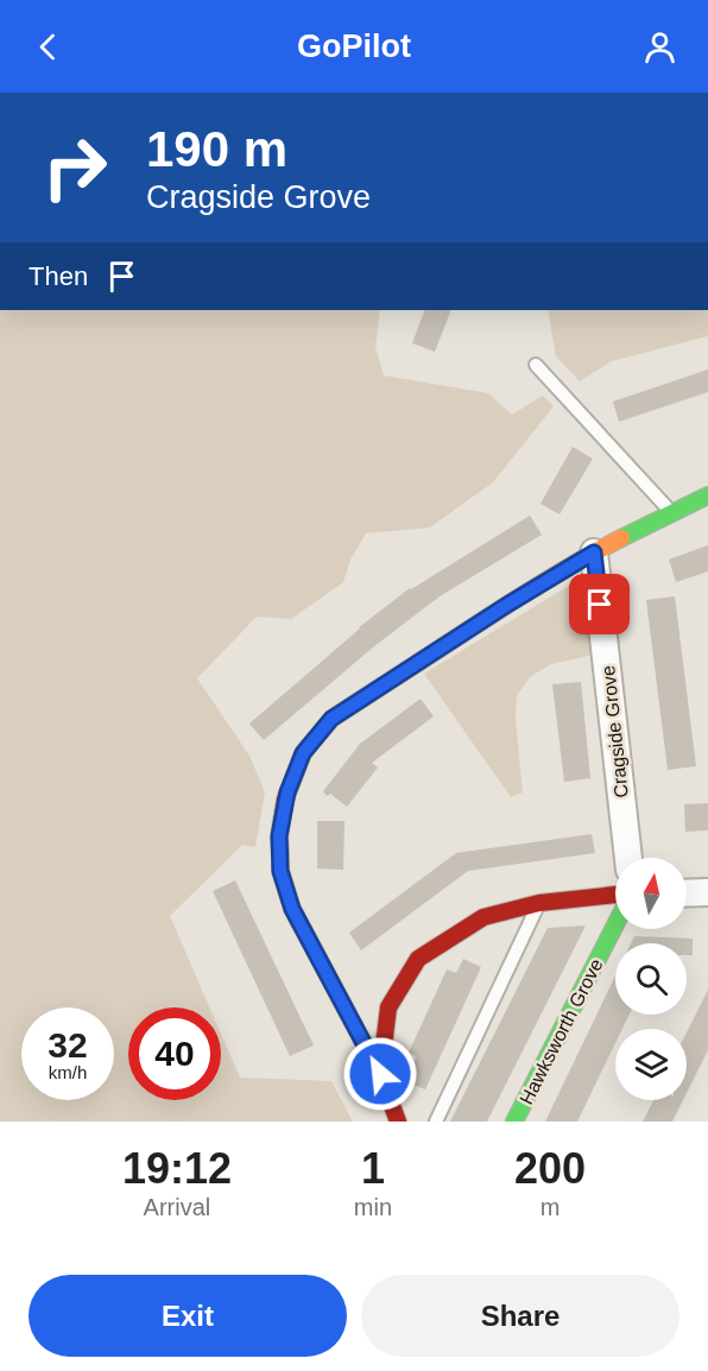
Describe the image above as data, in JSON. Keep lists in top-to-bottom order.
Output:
{
  "streets": {
    "street": ["Cragside Grove", "Hawksworth Grove"]
  },
  "north": "top",
  "page": {
    "header": "GoPilot",
    "turn": ["190 m", "Cragside Grove"],
    "then": "Then",
    "speed": "32 km/h",
    "limit": "40",
    "eta": [
      "19:12",
      "Arrival",
      "1",
      "min",
      "200",
      "m"
    ],
    "buttons": ["Exit", "Share"]
  }
}
